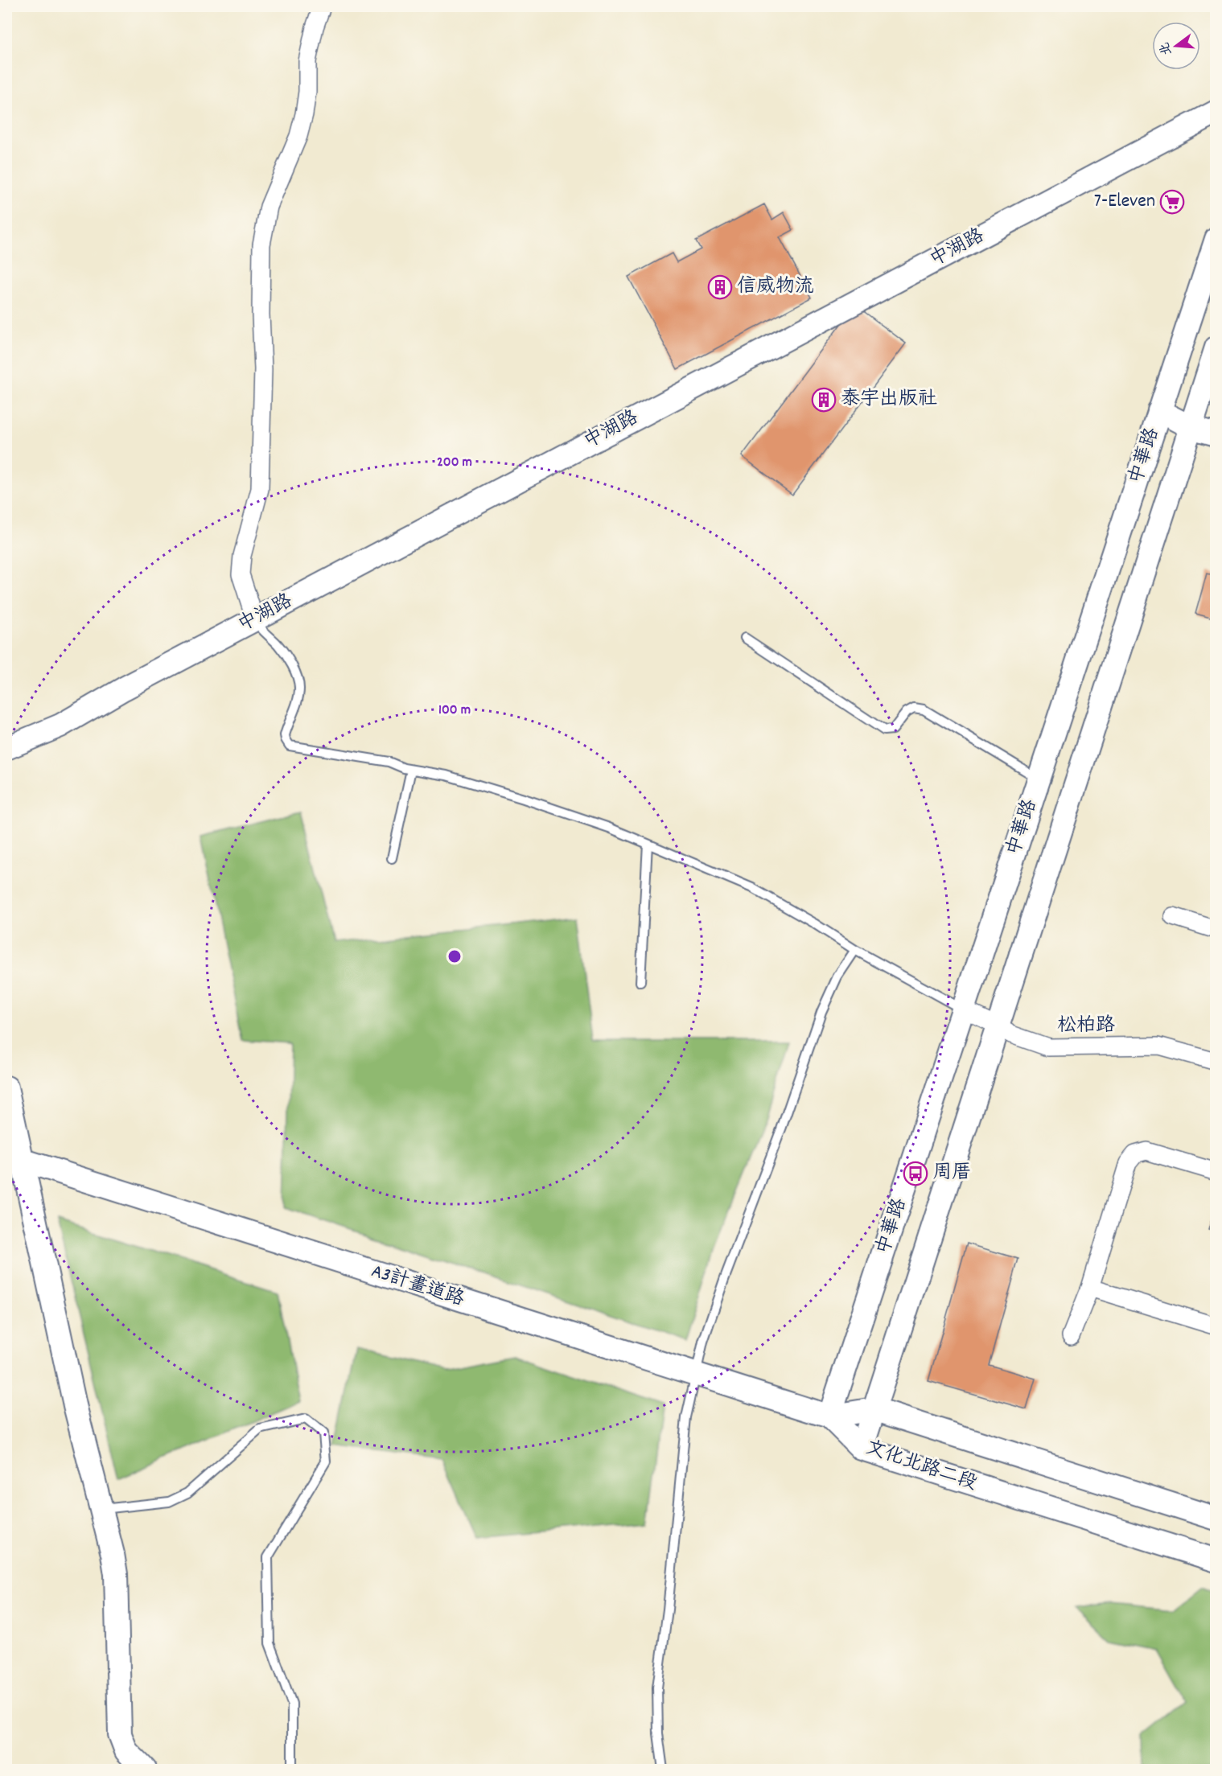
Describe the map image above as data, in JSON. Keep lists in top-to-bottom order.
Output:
{
  "streets": {
    "street": [
      "中湖路",
      "中華路",
      "松柏路",
      "A3計畫道路",
      "文化北路二段"
    ]
  },
  "crossings": [
    ["中華路", "松柏路"],
    ["中華路", "A3計畫道路"],
    ["中華路", "文化北路二段"],
    ["A3計畫道路", "文化北路二段"]
  ],
  "places": {
    "supermarket": ["7-Eleven"],
    "building": ["信威物流", "泰宇出版社"],
    "bus stop": ["周厝"]
  },
  "north": "left",
  "rings": ["200 m", "100 m"]
}
